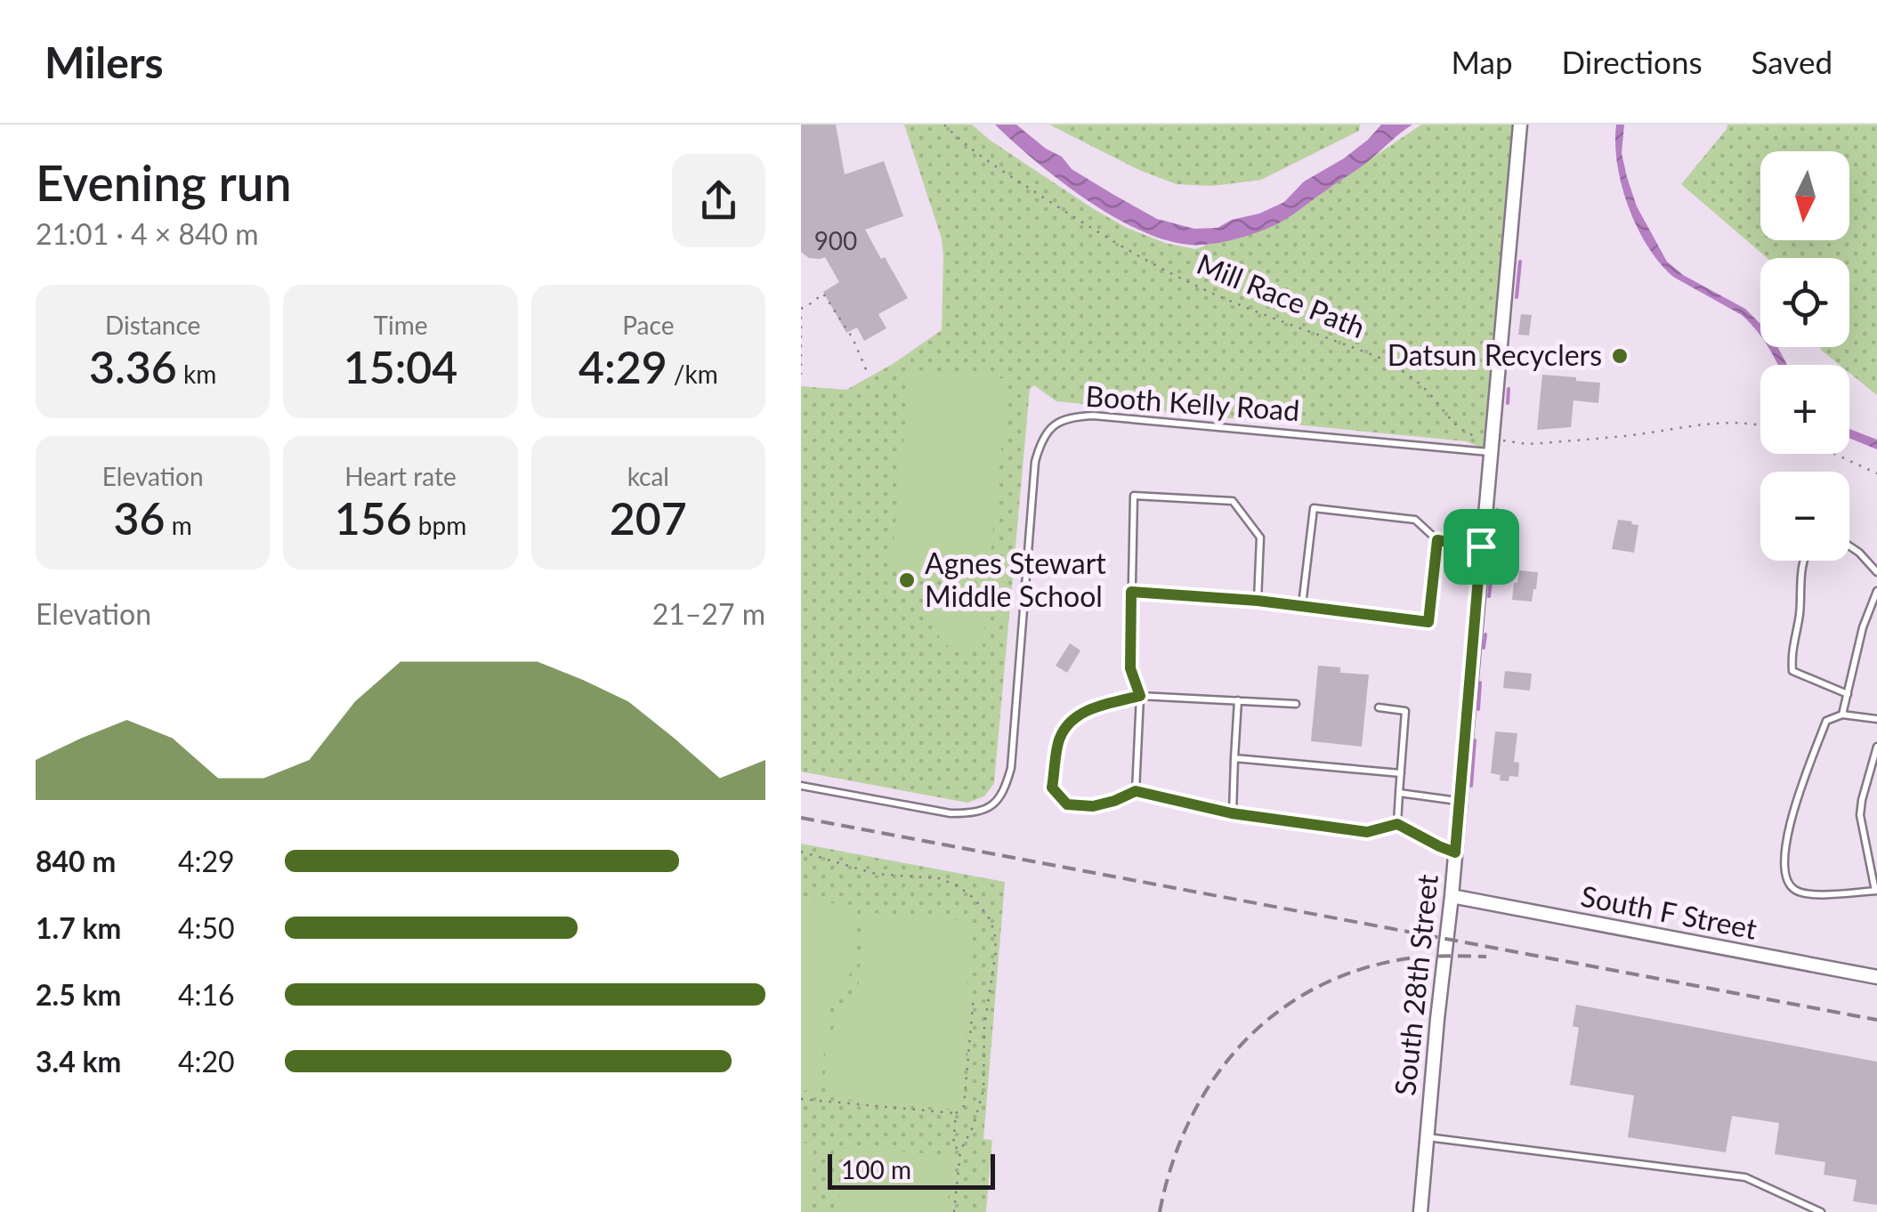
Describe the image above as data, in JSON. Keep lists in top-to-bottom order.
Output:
{
  "streets": {
    "street": ["South F Street", "South 28th Street"],
    "lane": ["Booth Kelly Road"],
    "path": ["Mill Race Path"]
  },
  "crossings": [
    ["Mill Race Path", "Booth Kelly Road"],
    ["Mill Race Path", "South 28th Street"],
    ["Booth Kelly Road", "South 28th Street"],
    ["South F Street", "South 28th Street"]
  ],
  "places": ["Datsun Recyclers", "Agnes Stewart Middle School"],
  "house_numbers": ["900"],
  "scale_bar": "100 m",
  "north": "bottom",
  "page": {
    "header": "Milers",
    "nav": ["Map", "Directions", "Saved"],
    "heading": ["Evening run", "21:01 · 4 × 840 m"],
    "map_buttons": ["+", "−"],
    "stats": [
      ["Distance", "3.36 km"],
      ["Time", "15:04"],
      ["Pace", "4:29 /km"],
      ["Elevation", "36 m"],
      ["Heart rate", "156 bpm"],
      ["kcal", "207"]
    ],
    "chart": ["Elevation", "21–27 m"],
    "list": [
      {
        "name": "840 m",
        "note": "4:29"
      },
      {
        "name": "1.7 km",
        "note": "4:50"
      },
      {
        "name": "2.5 km",
        "note": "4:16"
      },
      {
        "name": "3.4 km",
        "note": "4:20"
      }
    ],
    "scale": "100 m"
  }
}
